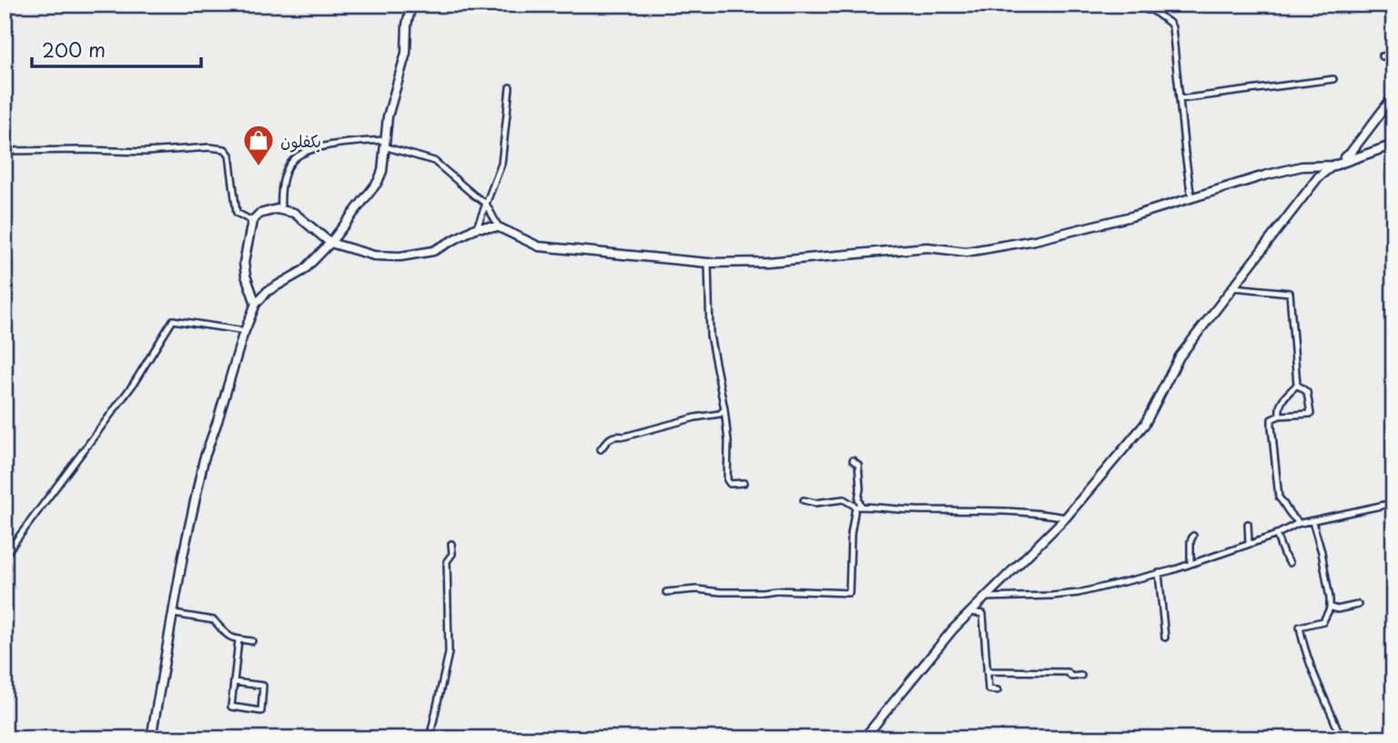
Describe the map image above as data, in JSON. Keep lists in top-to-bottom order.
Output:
{
  "places": {
    "shop": ["بكفلون"]
  },
  "scale_bar": "200 m"
}
